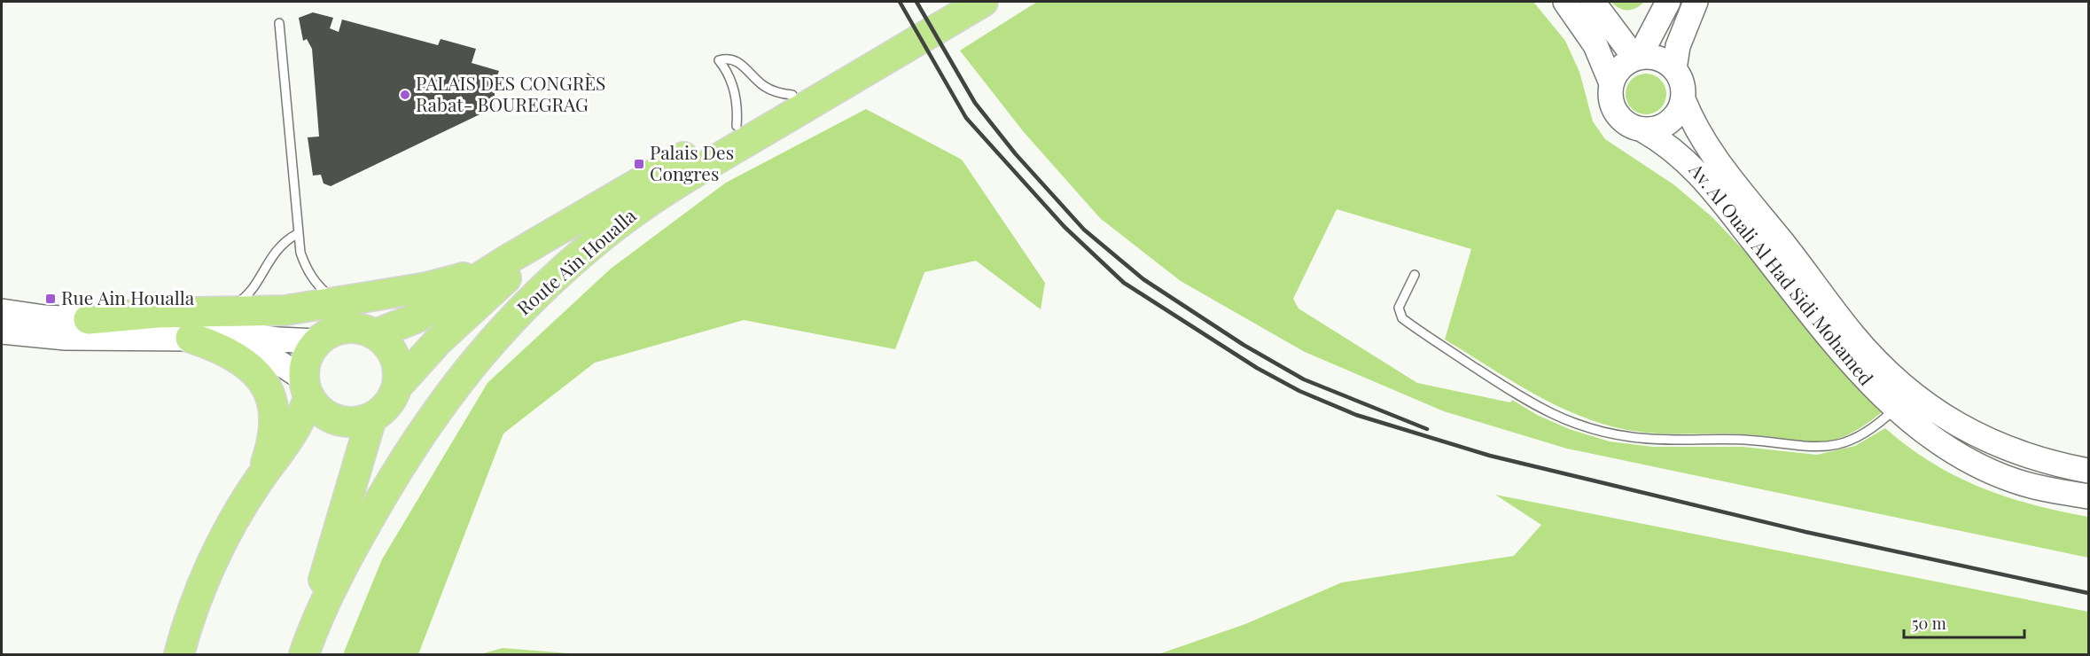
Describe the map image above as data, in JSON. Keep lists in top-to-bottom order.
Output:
{
  "streets": {
    "highway": ["Route Aïn Houalla"],
    "street": ["Av. Al Ouali Al Had Sidi Mohamed"]
  },
  "places": {
    "other": ["PALAIS DES CONGRÈS Rabat- BOUREGRAG"],
    "transit": ["Palais Des Congres", "Rue Ain Houalla"]
  },
  "scale_bar": "50 m"
}
